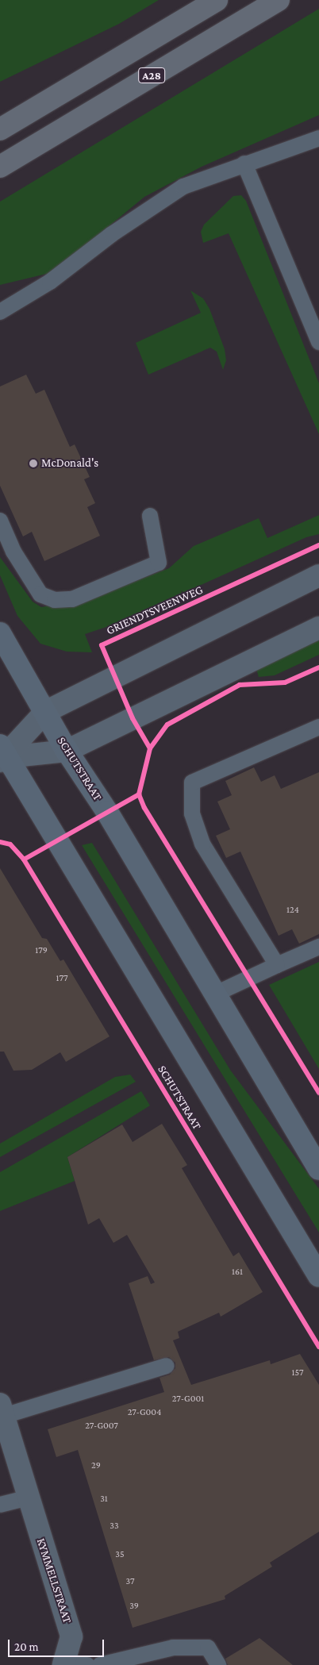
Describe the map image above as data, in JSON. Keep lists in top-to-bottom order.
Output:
{
  "streets": {
    "highway": ["A28"],
    "main road": ["SCHUTSTRAAT"],
    "street": ["KYMMELLSTRAAT"],
    "cycle path": ["GRIENDTSVEENWEG"]
  },
  "places": ["McDonald's"],
  "house_numbers": [
    "124",
    "179",
    "177",
    "161",
    "157",
    "27-G001",
    "27-G004",
    "27-G007",
    "29",
    "31",
    "33",
    "35",
    "37",
    "39"
  ],
  "scale_bar": "20 m"
}
